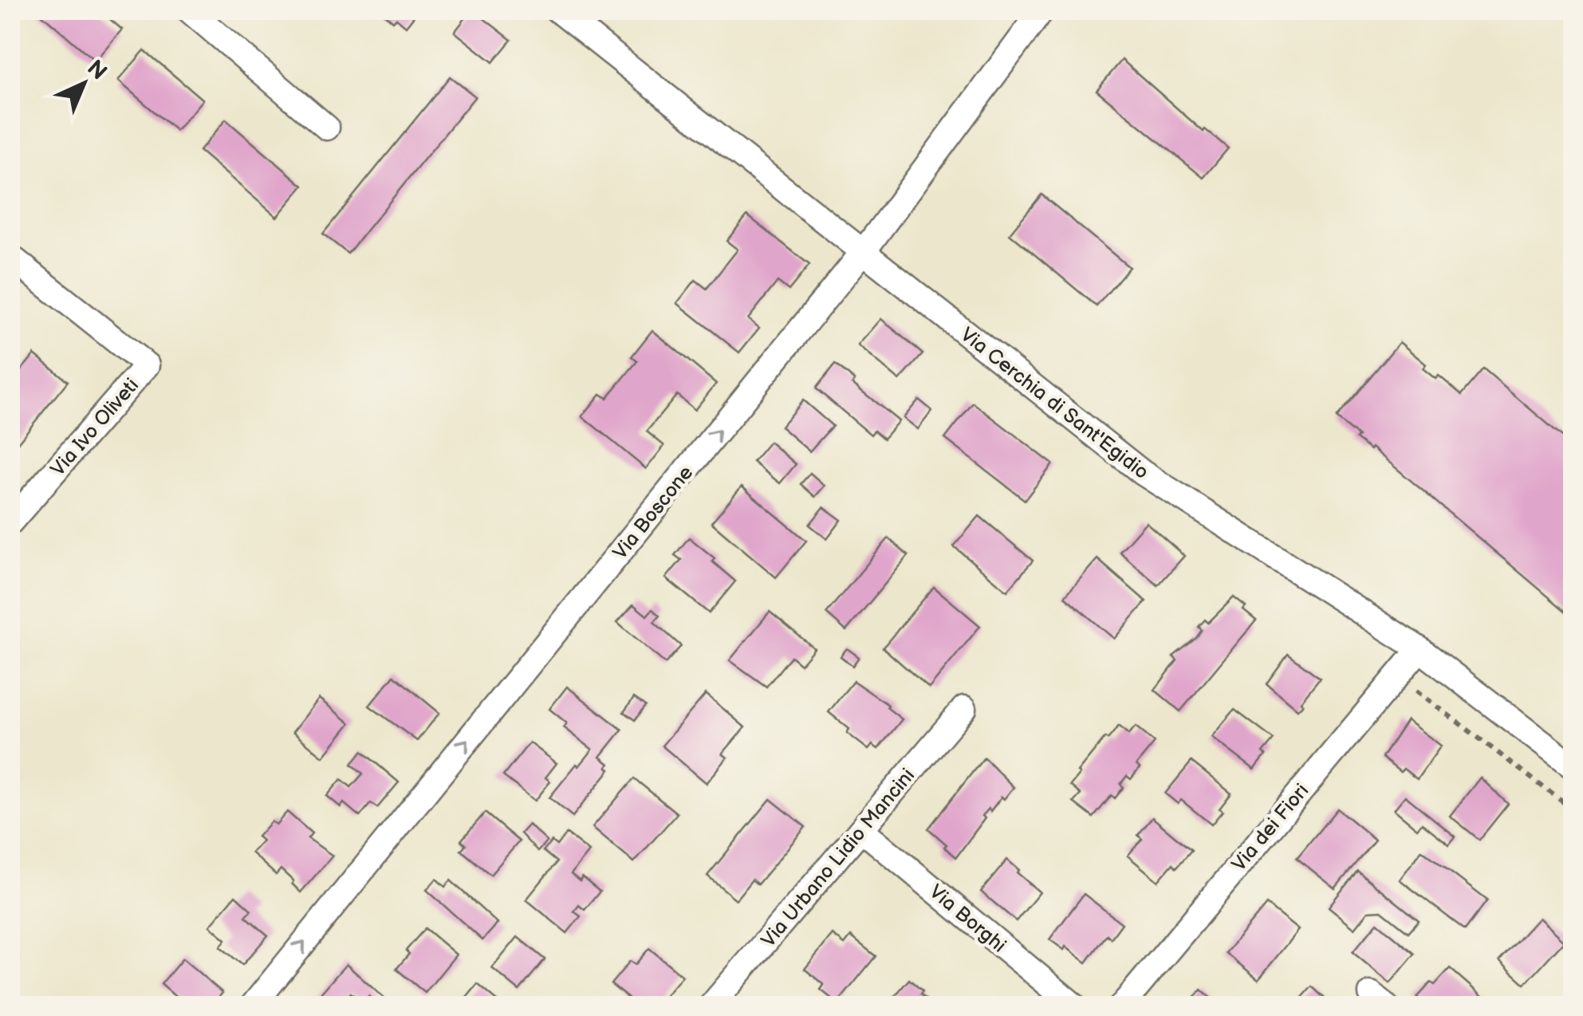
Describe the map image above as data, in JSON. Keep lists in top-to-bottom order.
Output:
{
  "streets": {
    "street": [
      "Via Cerchia di Sant'Egidio",
      "Via Ivo Oliveti",
      "Via Boscone",
      "Via dei Fiori",
      "Via Urbano Lidio Mancini",
      "Via Borghi"
    ]
  },
  "crossings": [
    ["Via Cerchia di Sant'Egidio", "Via Boscone"],
    ["Via Cerchia di Sant'Egidio", "Via dei Fiori"],
    ["Via Urbano Lidio Mancini", "Via Borghi"]
  ],
  "one_way": ["Via Boscone"],
  "north": "top right"
}
